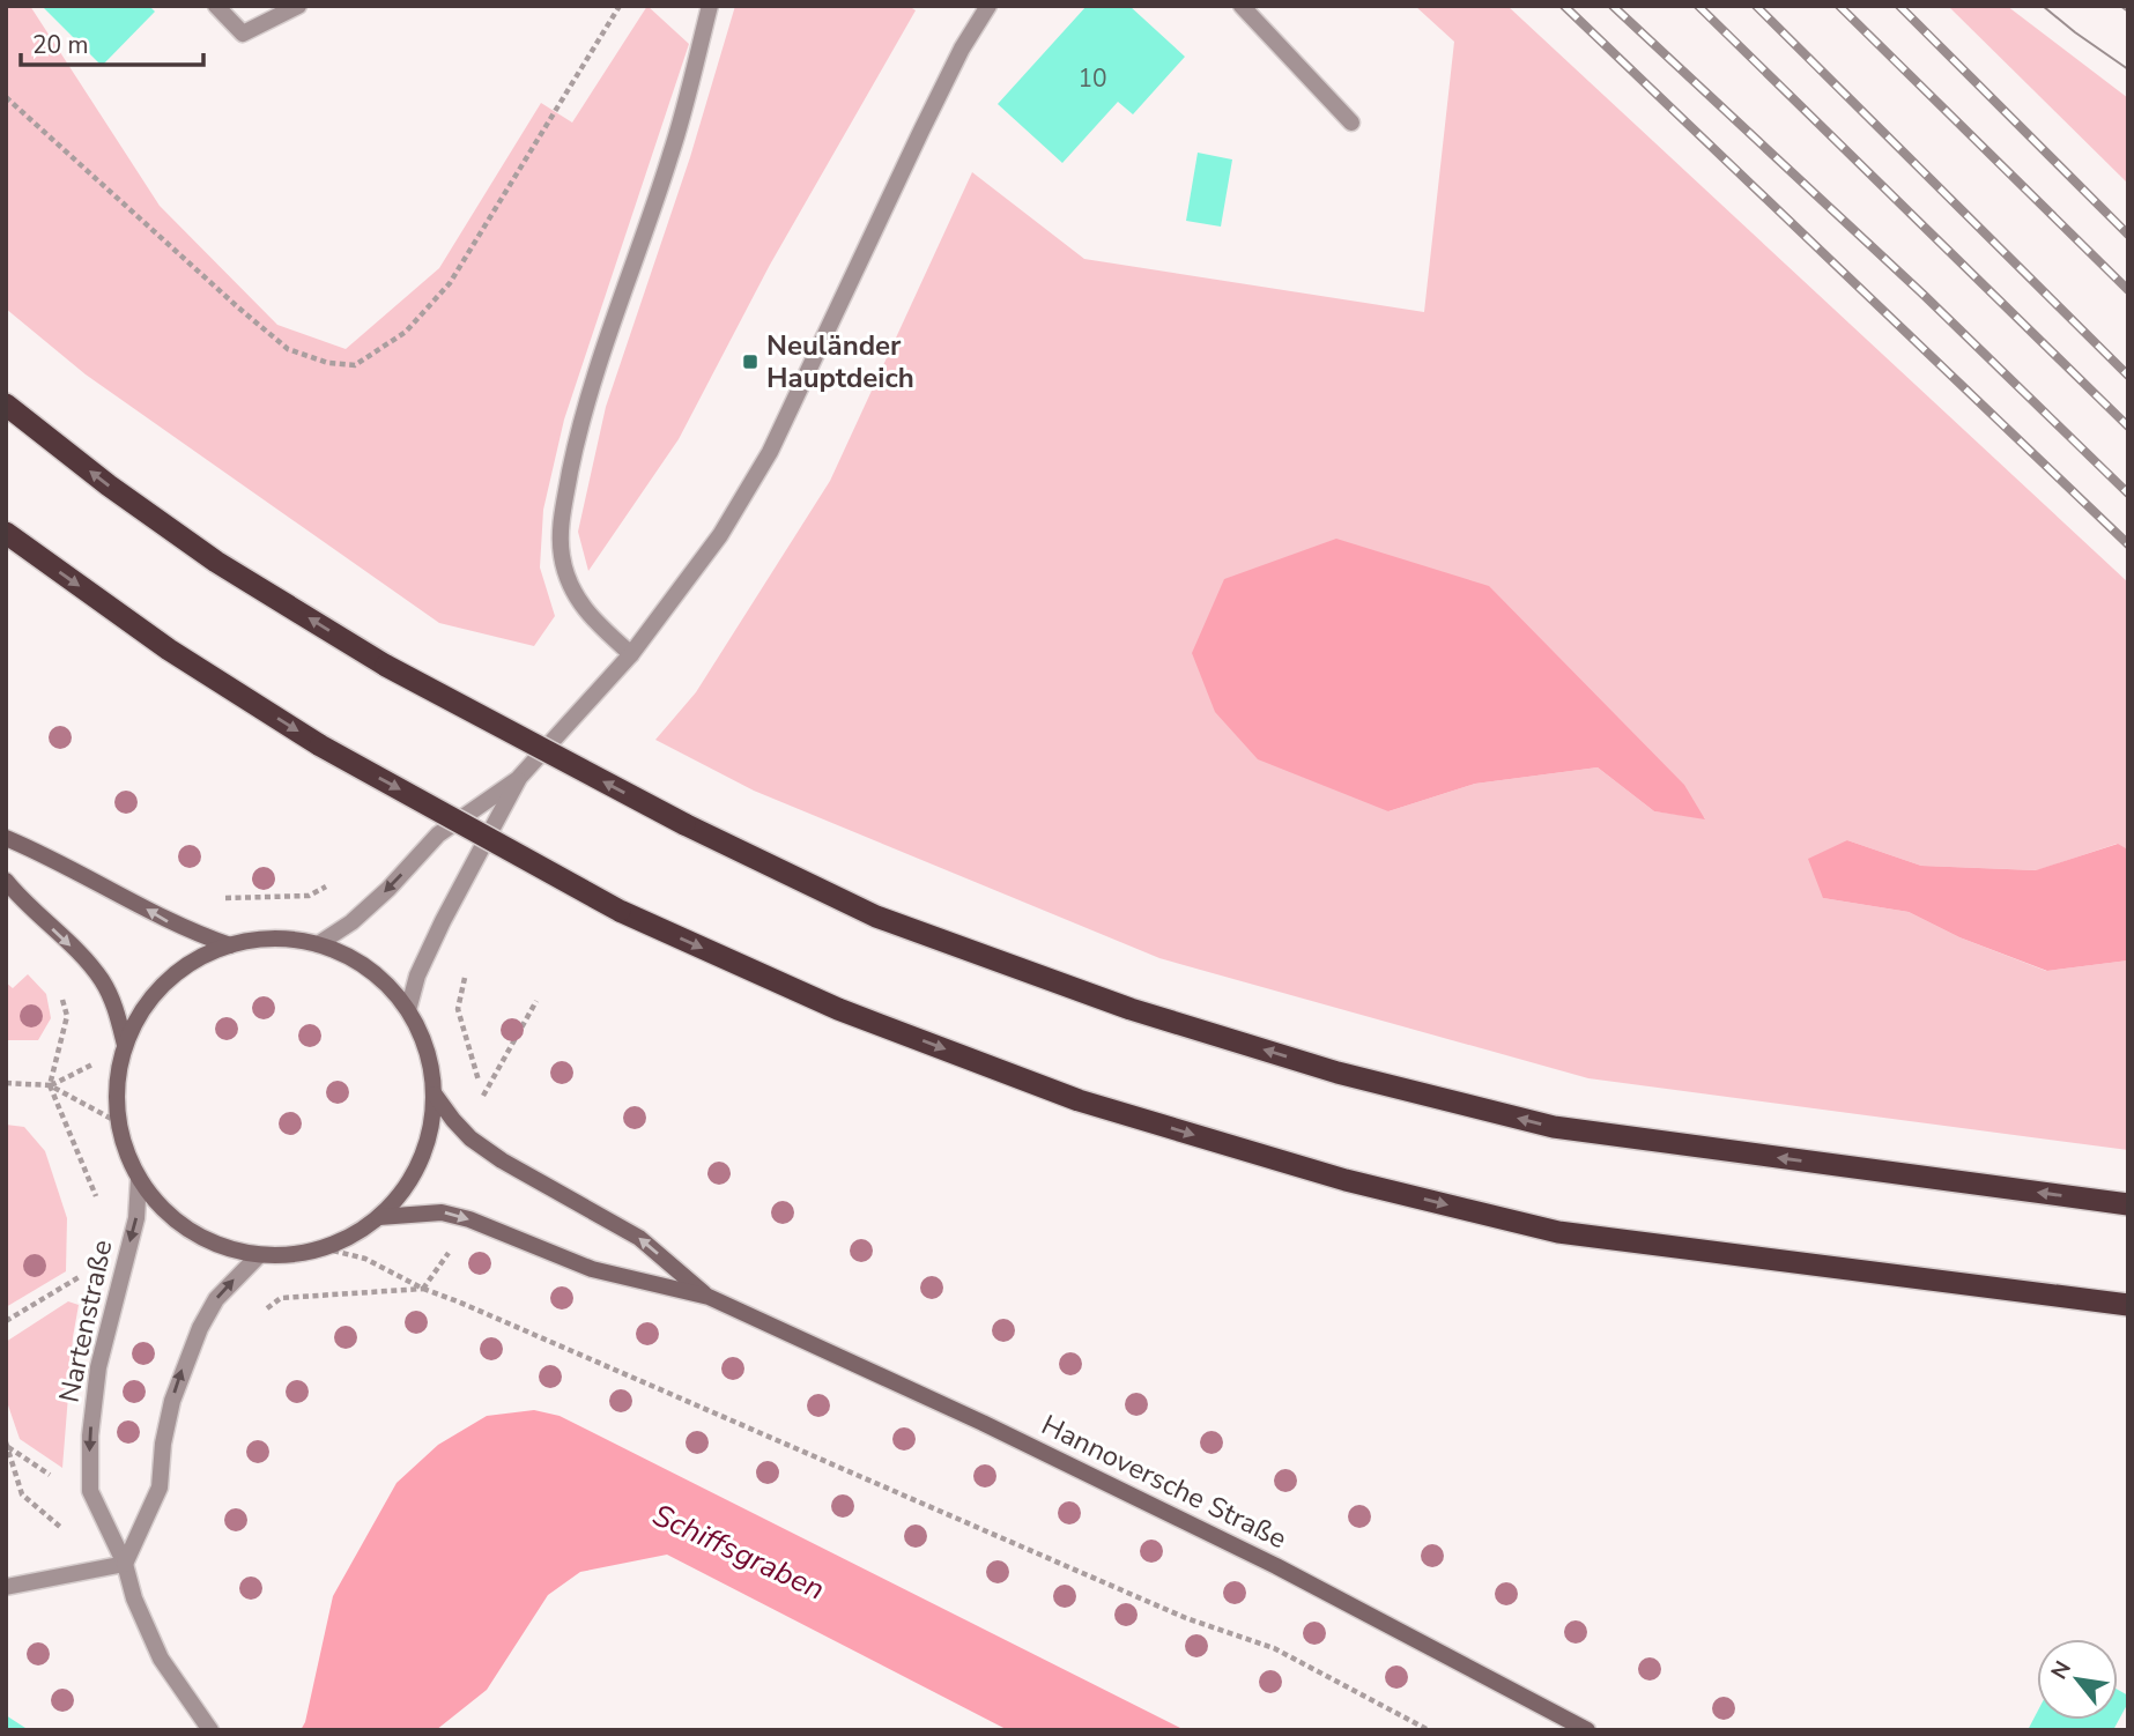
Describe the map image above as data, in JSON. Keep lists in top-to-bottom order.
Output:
{
  "streets": {
    "main road": ["Hannoversche Straße"],
    "street": ["Nartenstraße"]
  },
  "water": ["Schiffsgraben"],
  "places": {
    "transit": ["Neuländer Hauptdeich"]
  },
  "house_numbers": ["10"],
  "scale_bar": "20 m",
  "north": "top left"
}
